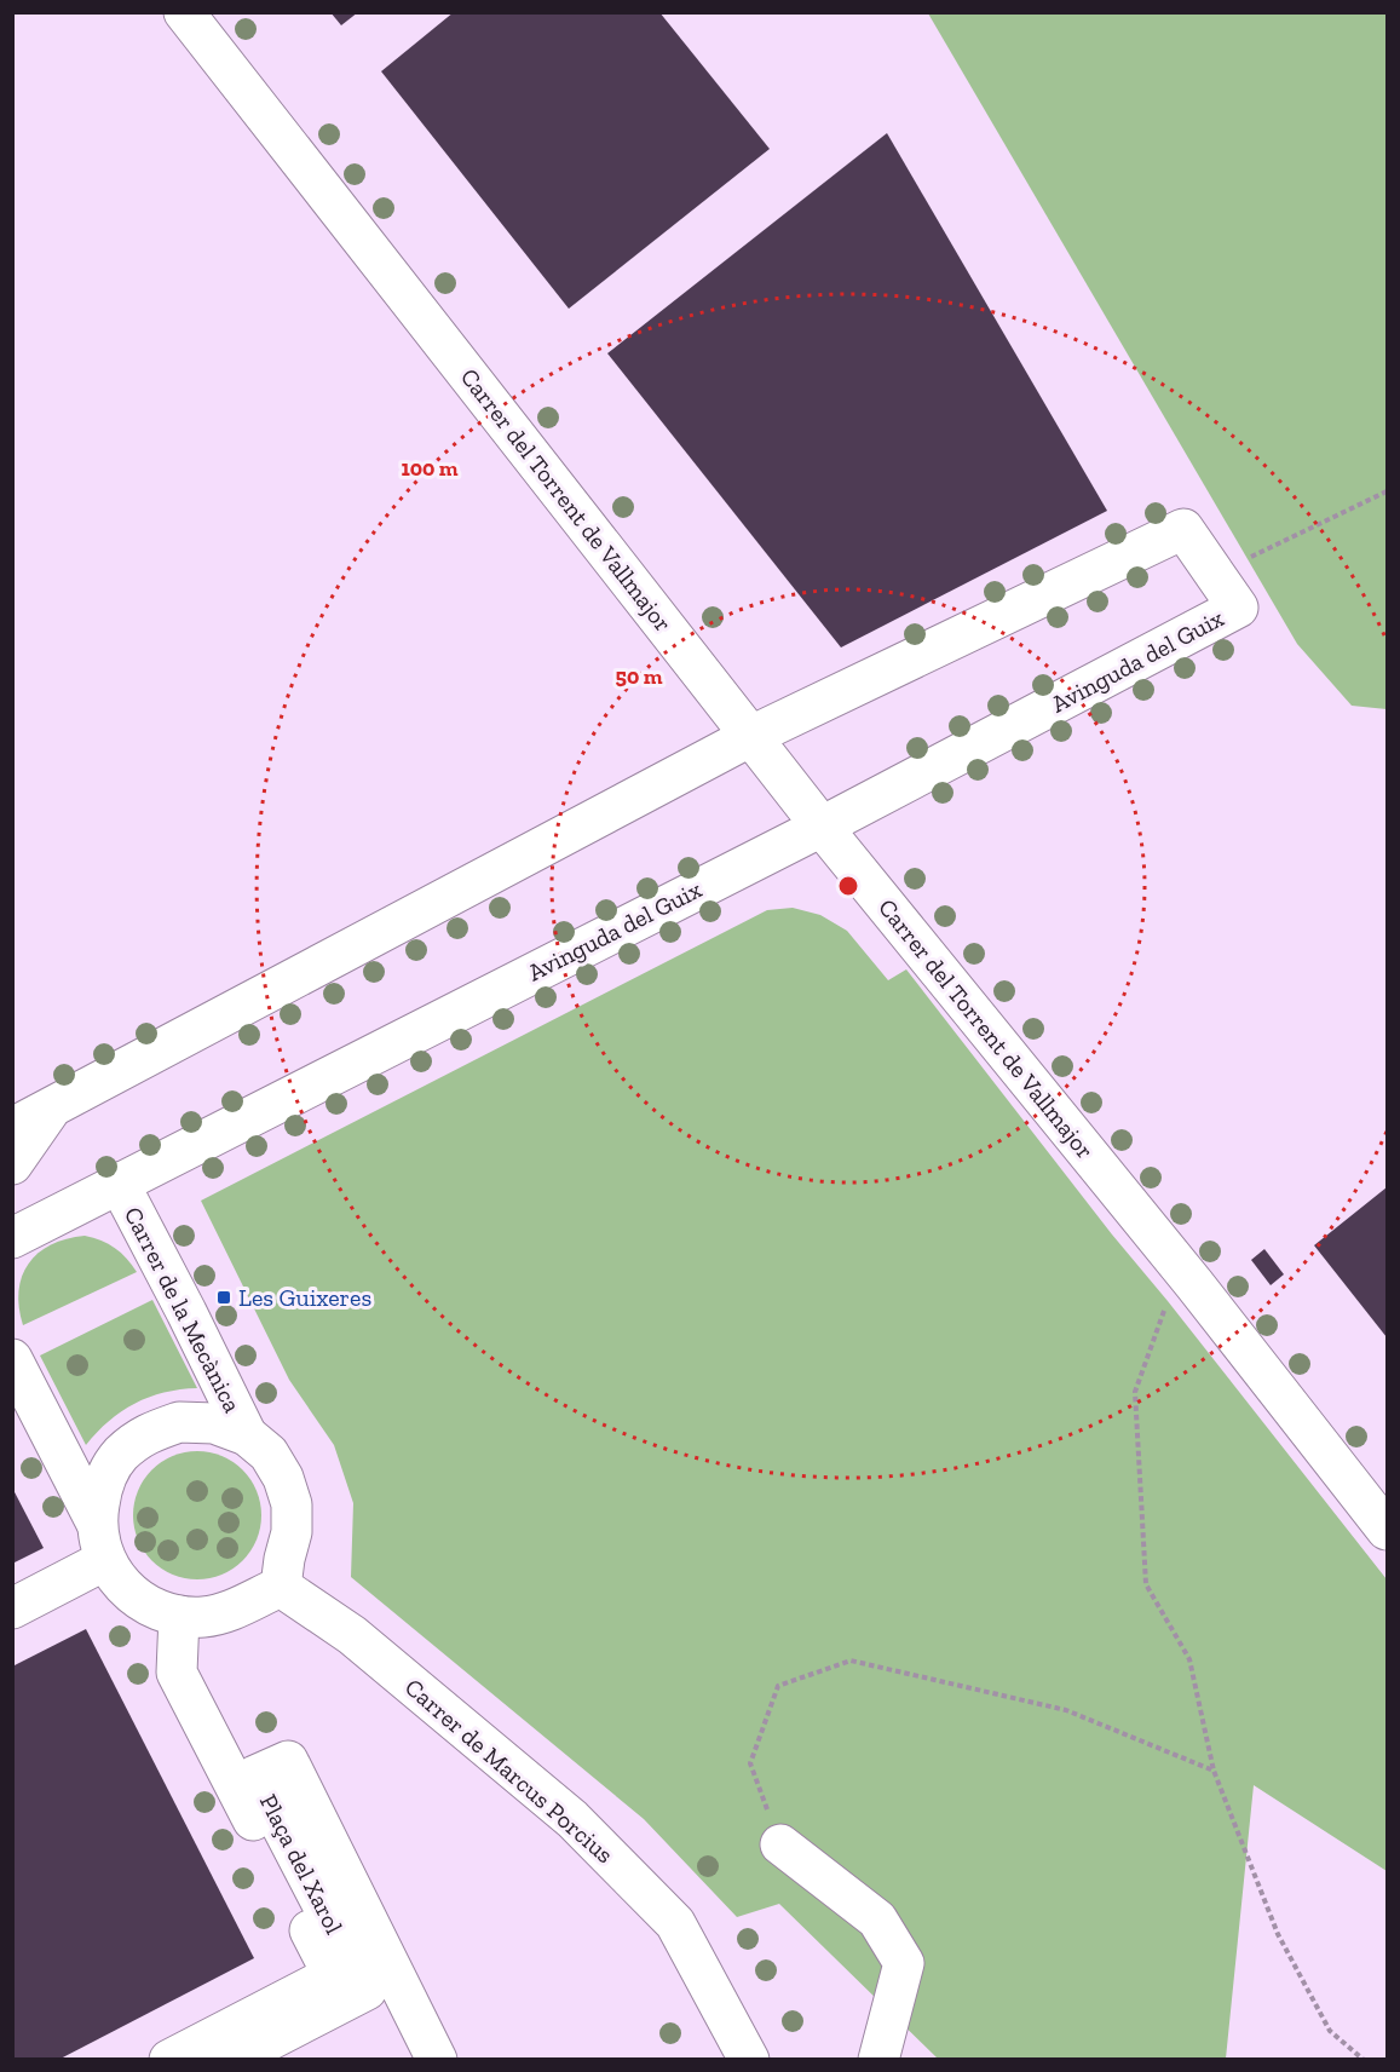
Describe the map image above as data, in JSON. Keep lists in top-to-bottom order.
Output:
{
  "streets": {
    "street": [
      "Carrer del Torrent de Vallmajor",
      "Avinguda del Guix",
      "Carrer de la Mecànica",
      "Carrer de Marcus Porcius",
      "Plaça del Xarol"
    ]
  },
  "crossings": [
    ["Carrer del Torrent de Vallmajor", "Avinguda del Guix"],
    ["Avinguda del Guix", "Carrer de la Mecànica"],
    ["Carrer de la Mecànica", "Carrer de Marcus Porcius"]
  ],
  "places": {
    "transit": ["Les Guixeres"]
  },
  "rings": ["100 m", "50 m"]
}
